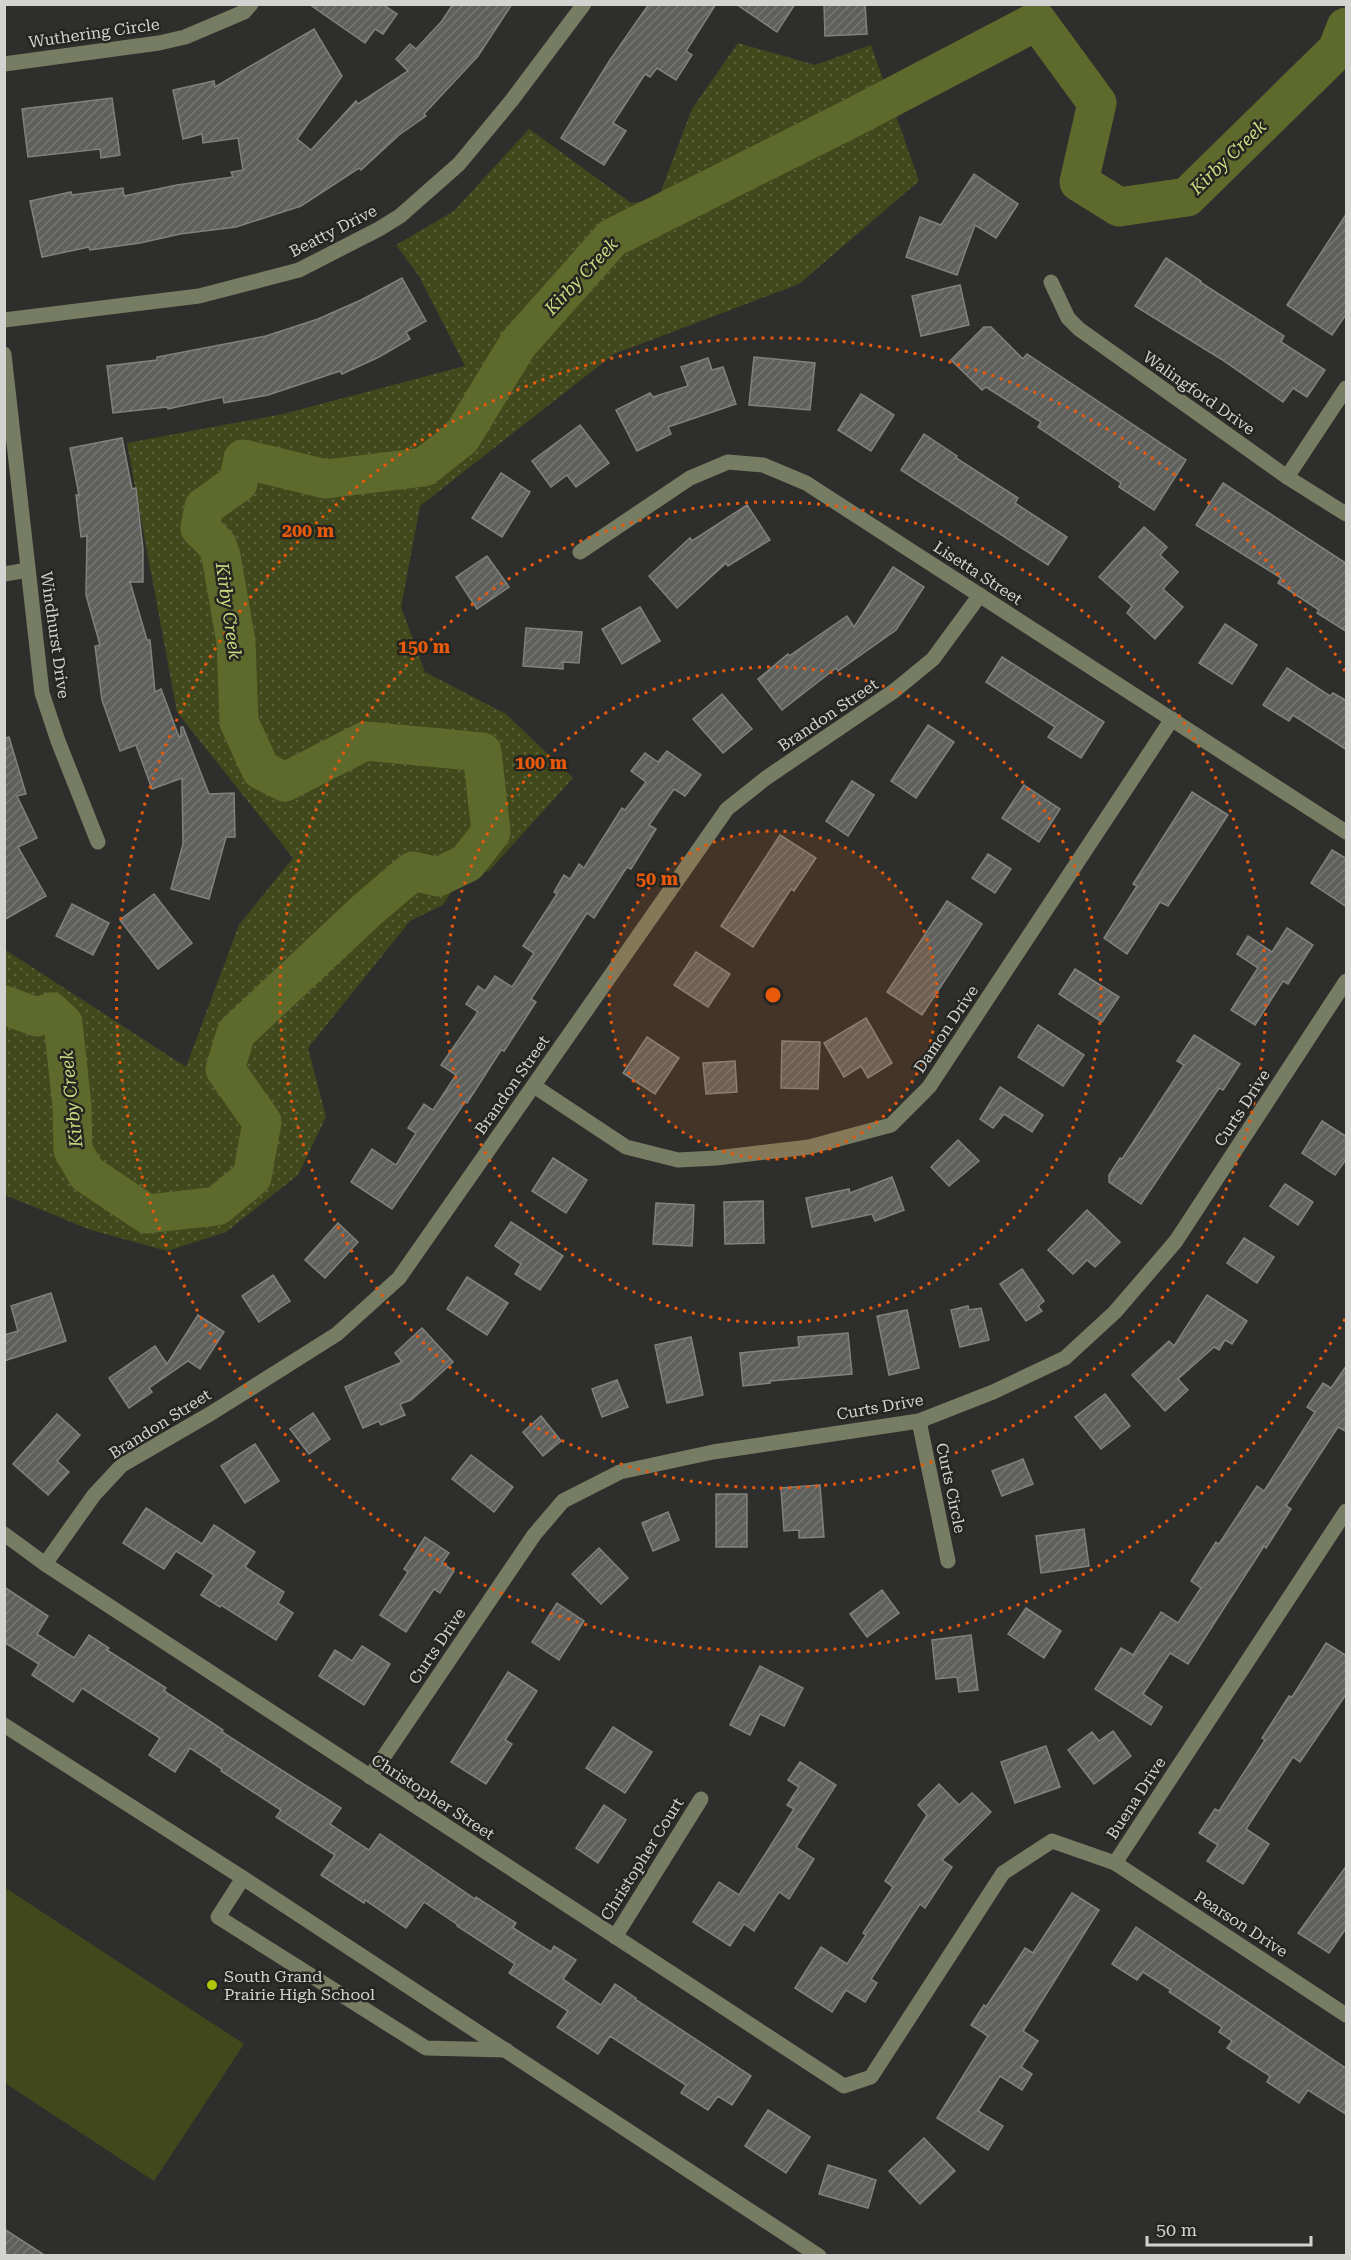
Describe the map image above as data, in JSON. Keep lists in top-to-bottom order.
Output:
{
  "streets": {
    "street": [
      "Wuthering Circle",
      "Beatty Drive",
      "Walingford Drive",
      "Lisetta Street",
      "Windhurst Drive",
      "Brandon Street",
      "Damon Drive",
      "Curts Drive",
      "Curts Circle",
      "Christopher Street",
      "Buena Drive",
      "Christopher Court",
      "Pearson Drive"
    ]
  },
  "crossings": [
    ["Lisetta Street", "Brandon Street"],
    ["Lisetta Street", "Damon Drive"],
    ["Brandon Street", "Damon Drive"],
    ["Brandon Street", "Christopher Street"],
    ["Curts Drive", "Curts Circle"],
    ["Curts Drive", "Christopher Street"],
    ["Christopher Street", "Buena Drive"],
    ["Christopher Street", "Christopher Court"],
    ["Buena Drive", "Pearson Drive"]
  ],
  "water": ["Kirby Creek"],
  "places": ["South Grand Prairie High School"],
  "scale_bar": "50 m",
  "rings": [
    "200 m",
    "150 m",
    "100 m",
    "50 m"
  ]
}
